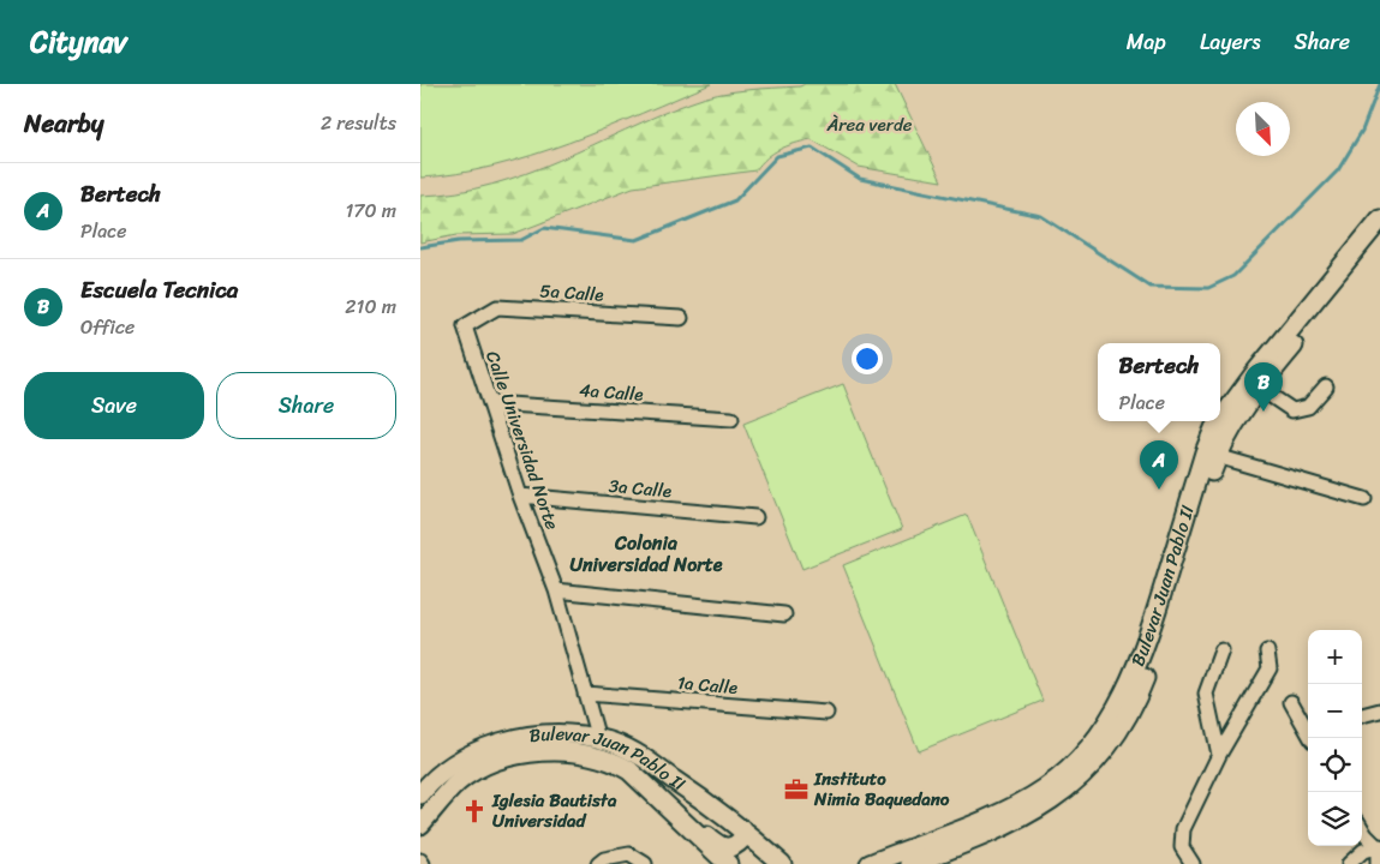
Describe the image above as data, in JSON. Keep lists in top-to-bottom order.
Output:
{
  "streets": {
    "main road": ["Bulevar Juan Pablo II"],
    "street": [
      "5a Calle",
      "4a Calle",
      "Calle Universidad Norte",
      "3a Calle",
      "1a Calle"
    ]
  },
  "crossings": [
    ["5a Calle", "Calle Universidad Norte"],
    ["4a Calle", "Calle Universidad Norte"],
    ["Calle Universidad Norte", "3a Calle"],
    ["Calle Universidad Norte", "Bulevar Juan Pablo II"],
    ["Calle Universidad Norte", "1a Calle"]
  ],
  "districts": ["Colonia Universidad Norte"],
  "parks": ["Àrea verde"],
  "places": {
    "office": ["Instituto Nimia Baquedano"],
    "church": ["Iglesia Bautista Universidad"]
  },
  "north": "bottom right",
  "page": {
    "header": "Citynav",
    "nav": ["Map", "Layers", "Share"],
    "heading": ["Nearby", "2 results"],
    "list": [
      {
        "mark": "A",
        "name": "Bertech",
        "note": "Place",
        "value": "170 m"
      },
      {
        "mark": "B",
        "name": "Escuela Tecnica",
        "note": "Office",
        "value": "210 m"
      }
    ],
    "popup": ["Bertech", "Place"],
    "buttons": ["Save", "Share"],
    "pins": ["B", "A"],
    "map_buttons": ["+", "−"]
  }
}
